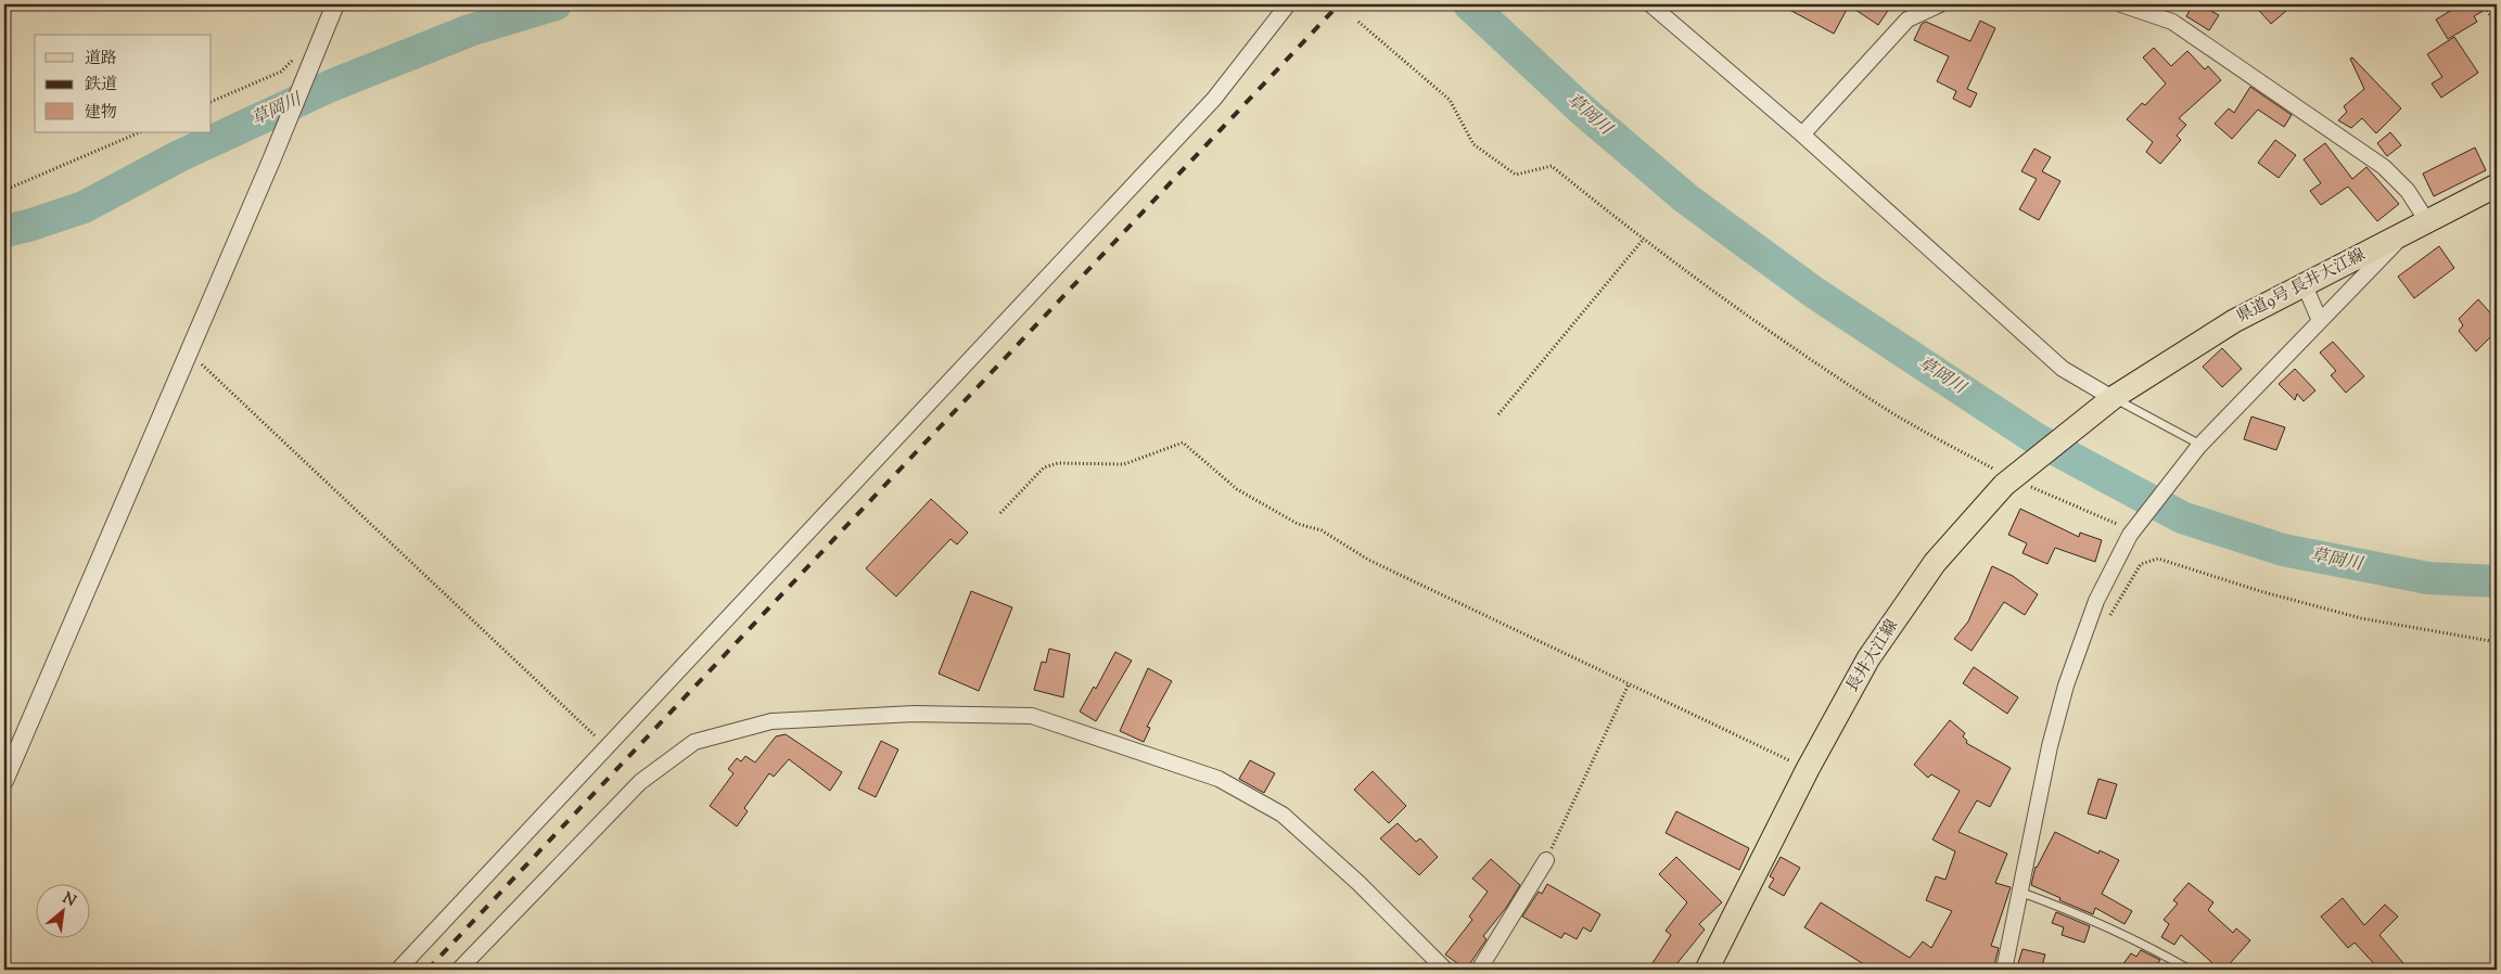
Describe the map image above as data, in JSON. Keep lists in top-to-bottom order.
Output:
{
  "streets": {
    "main road": ["県道9号 長井大江線", "長井大江線"]
  },
  "crossings": [
    ["県道9号 長井大江線", "長井大江線"]
  ],
  "water": ["草岡川"],
  "legend": ["道路", "鉄道", "建物"],
  "north": "top right"
}
